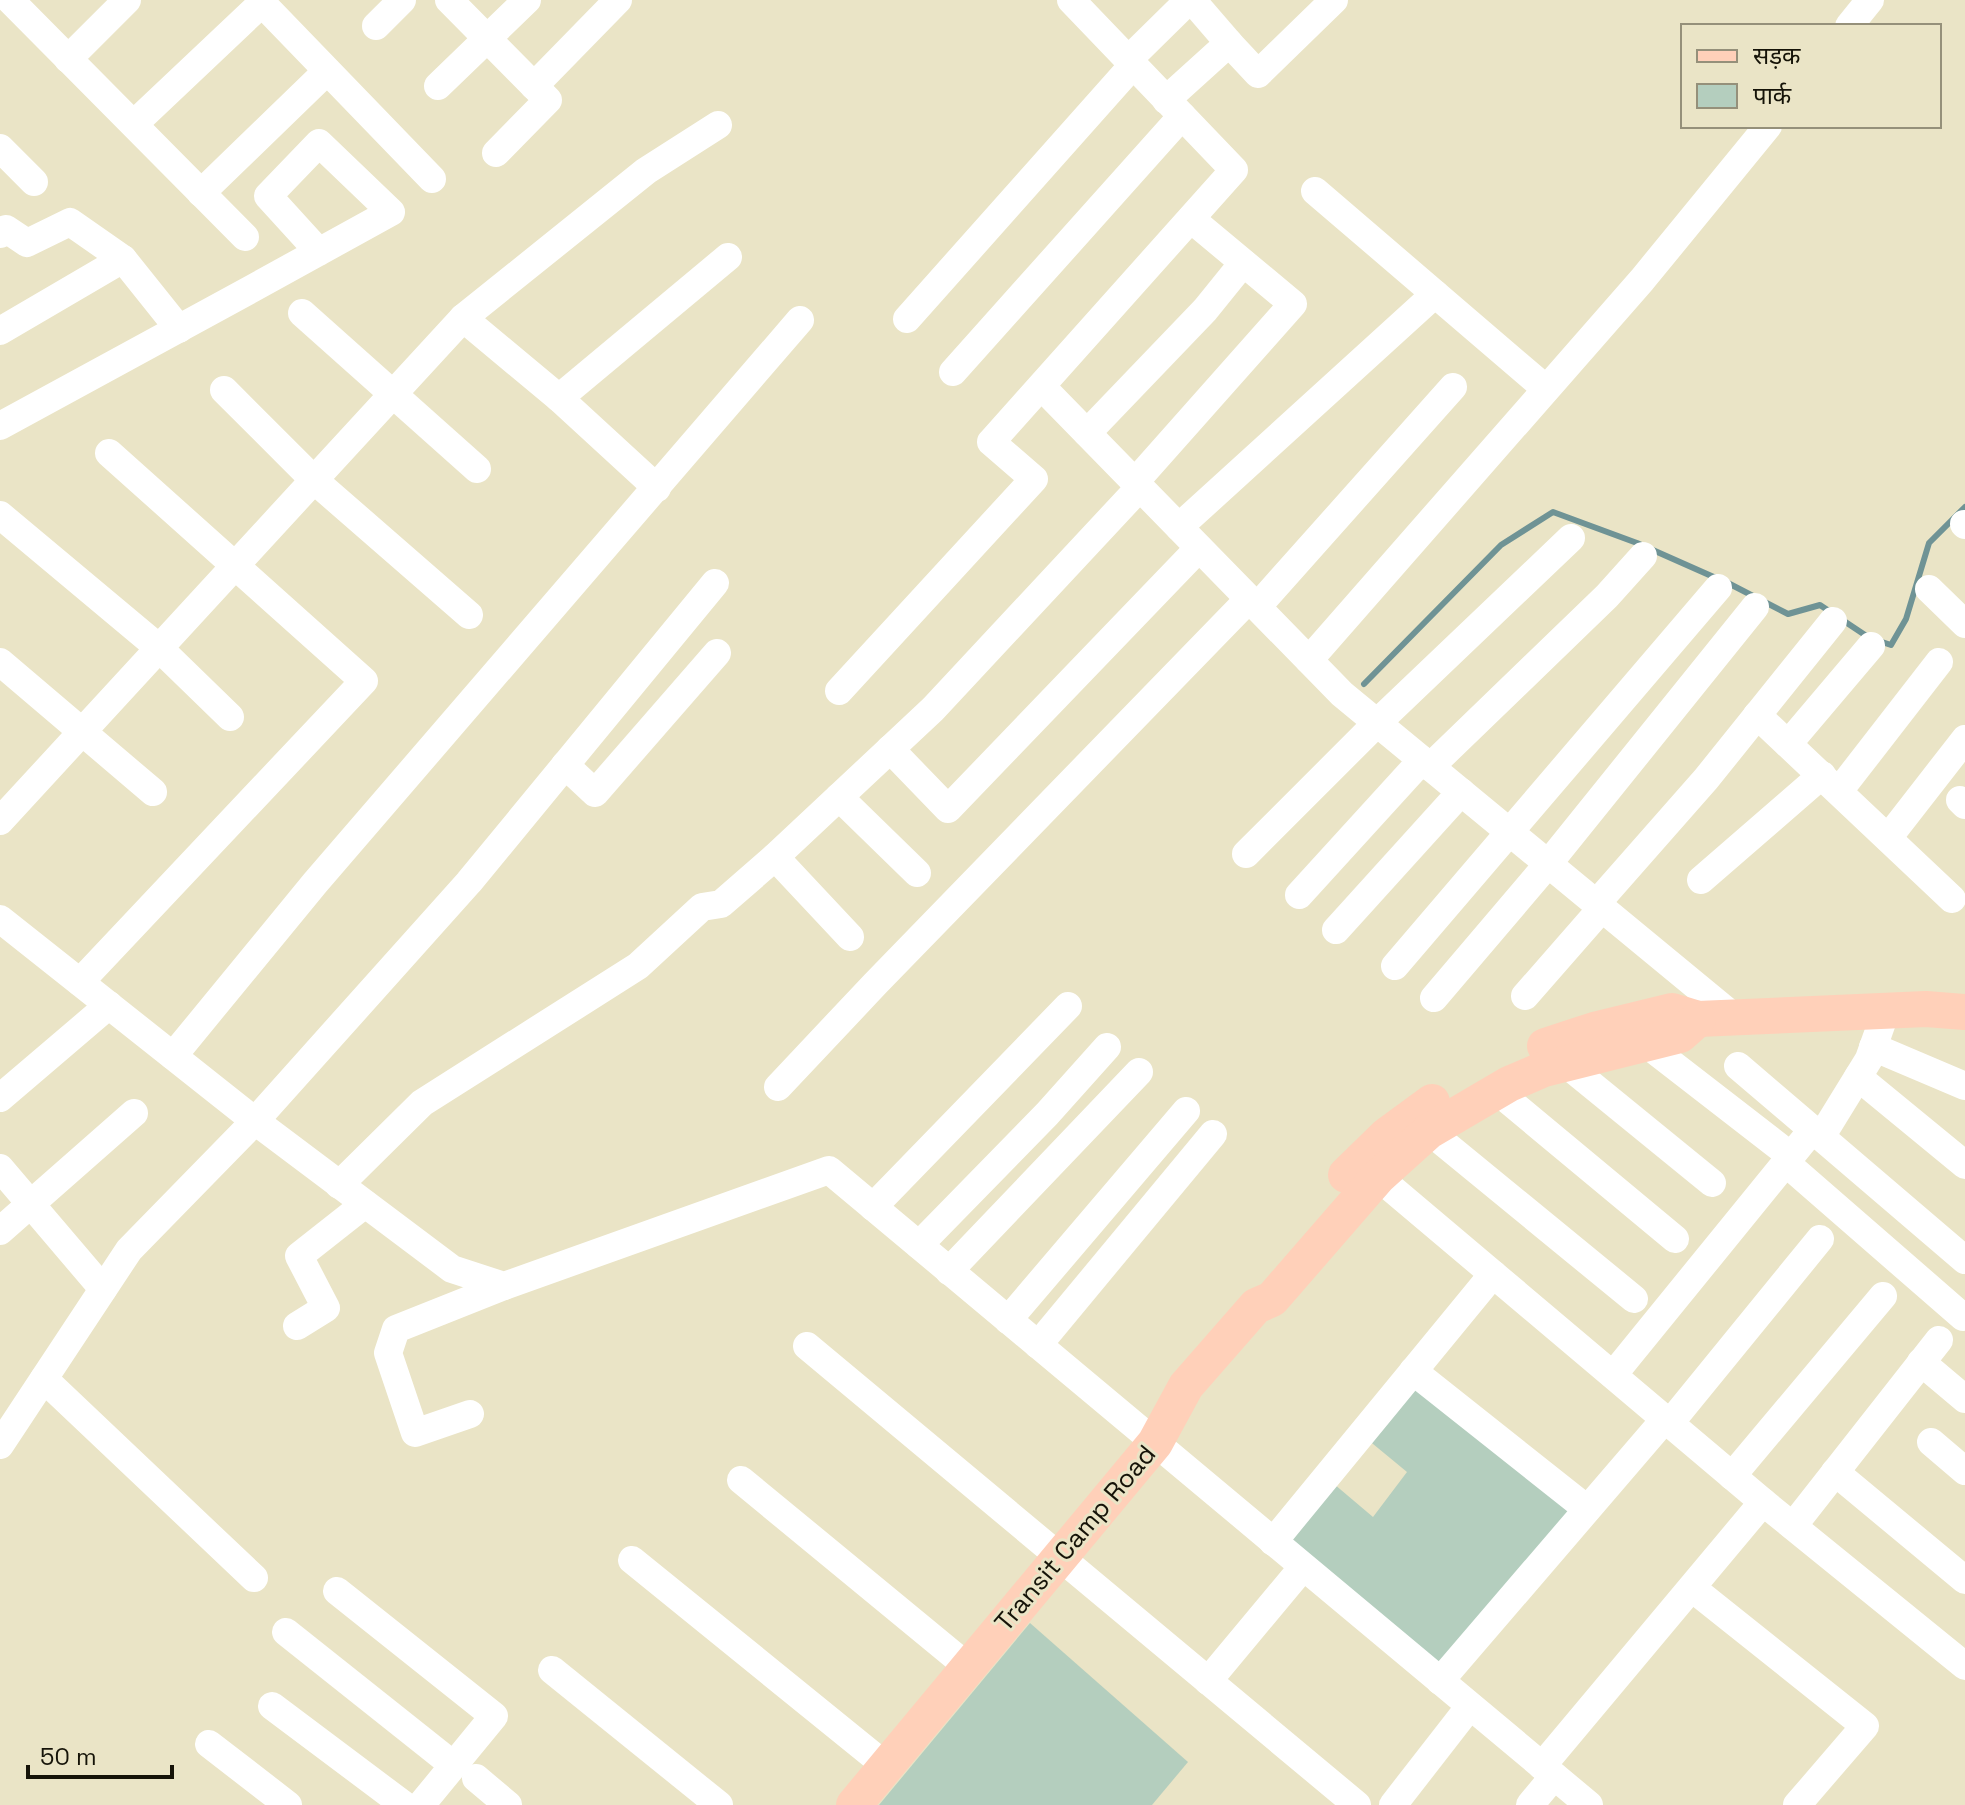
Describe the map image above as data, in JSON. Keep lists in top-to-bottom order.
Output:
{
  "streets": {
    "main road": ["Transit Camp Road"]
  },
  "legend": ["सड़क", "पार्क"],
  "scale_bar": "50 m"
}
